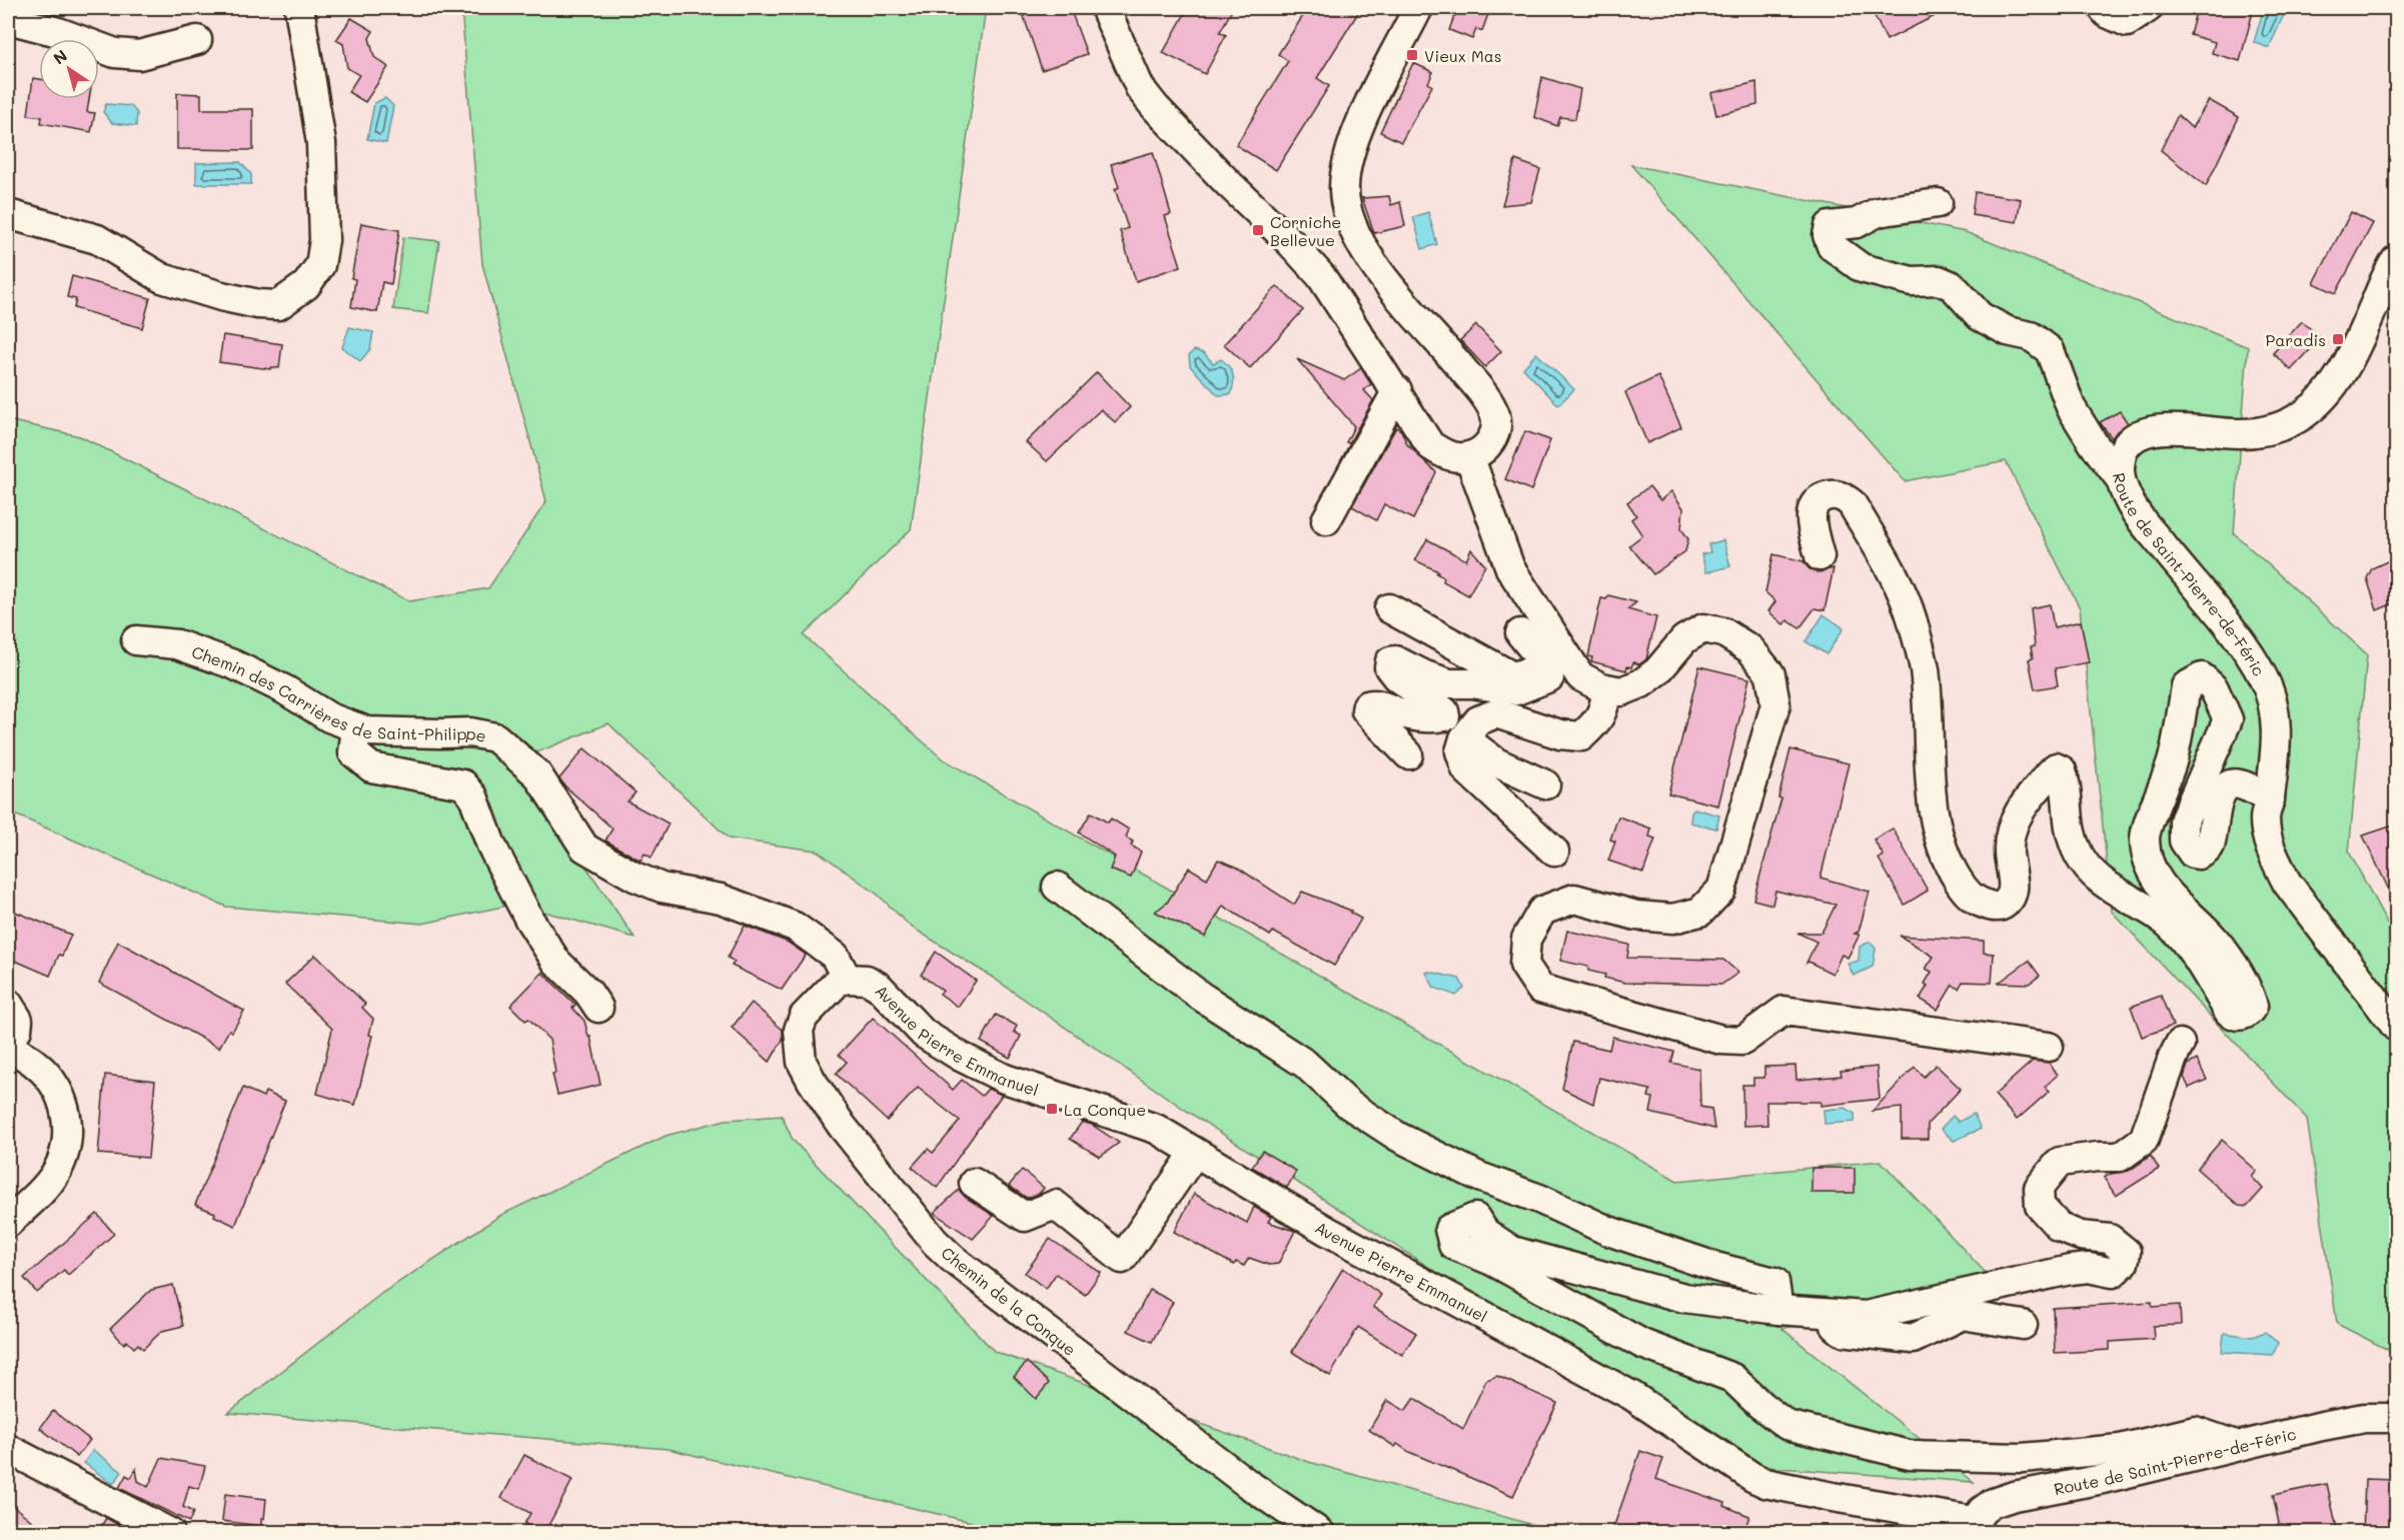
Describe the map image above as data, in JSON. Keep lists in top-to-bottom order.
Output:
{
  "streets": {
    "street": [
      "Route de Saint-Pierre-de-Féric",
      "Chemin des Carrières de Saint-Philippe",
      "Avenue Pierre Emmanuel",
      "Chemin de la Conque"
    ]
  },
  "crossings": [
    ["Route de Saint-Pierre-de-Féric", "Avenue Pierre Emmanuel"],
    ["Chemin des Carrières de Saint-Philippe", "Avenue Pierre Emmanuel"],
    ["Chemin des Carrières de Saint-Philippe", "Chemin de la Conque"],
    ["Avenue Pierre Emmanuel", "Chemin de la Conque"]
  ],
  "places": {
    "transit": [
      "Vieux Mas",
      "Corniche Bellevue",
      "Paradis",
      "La Conque"
    ]
  },
  "north": "top left"
}
